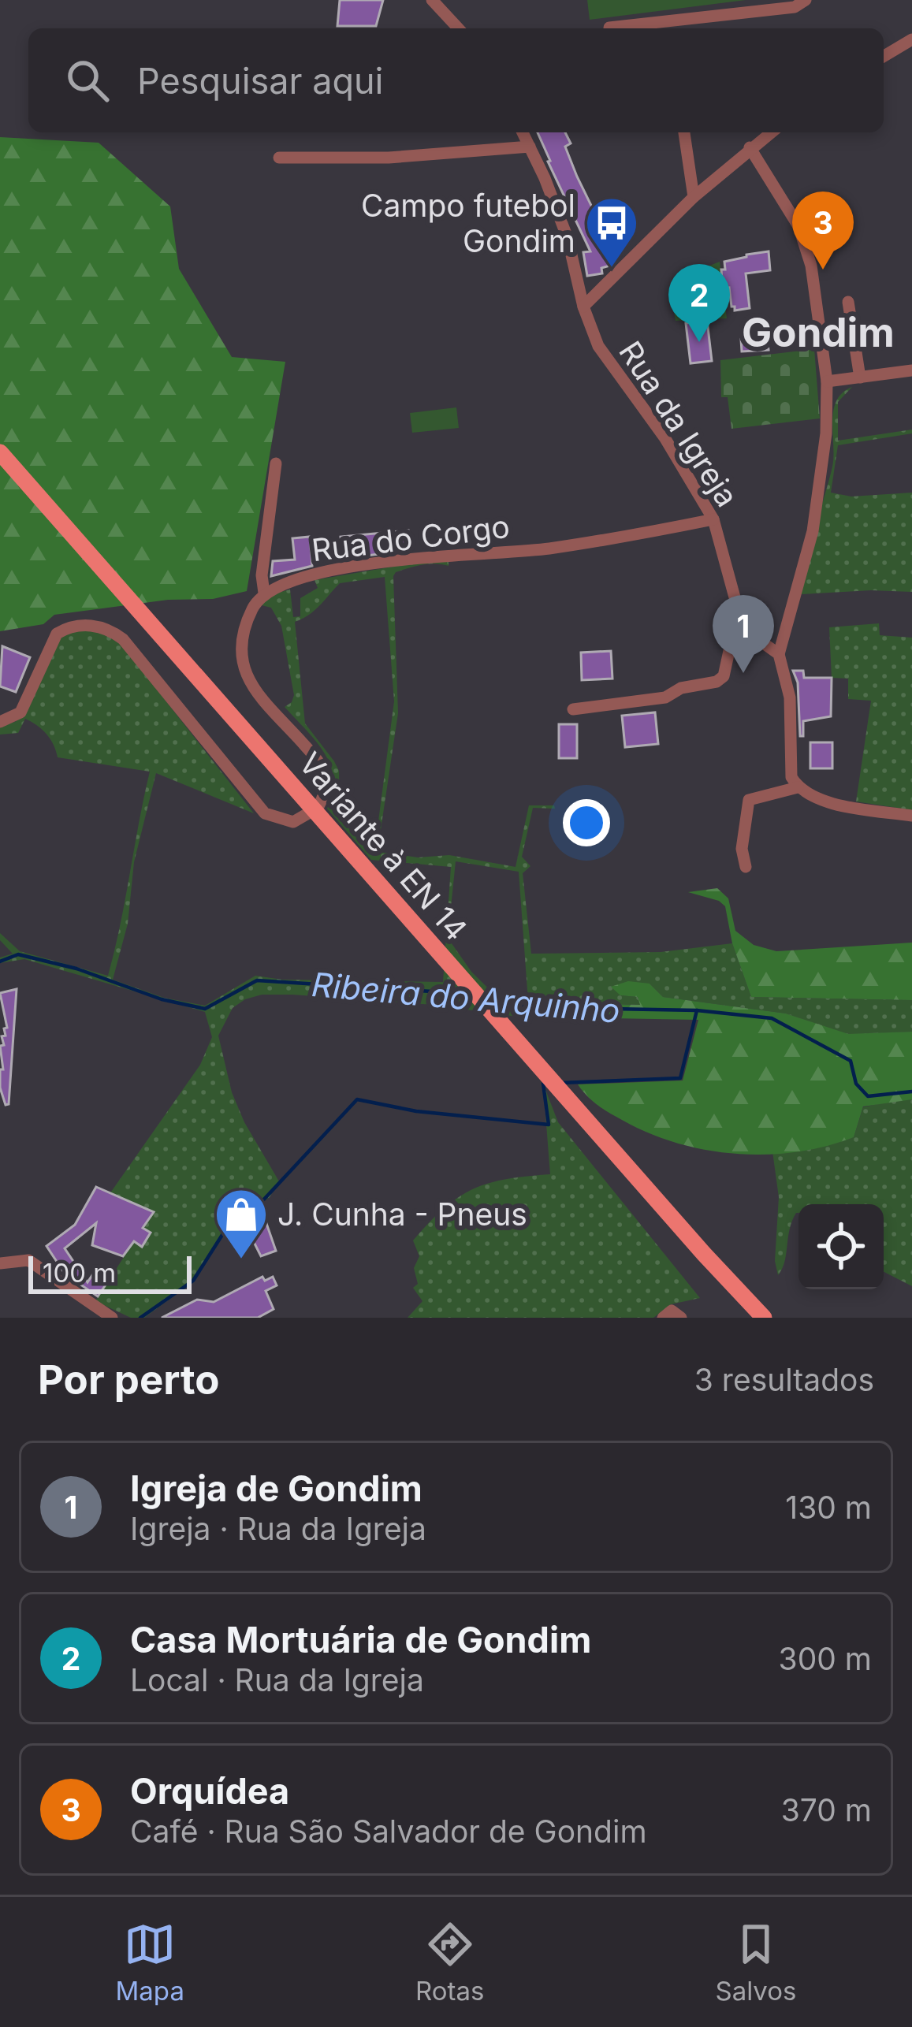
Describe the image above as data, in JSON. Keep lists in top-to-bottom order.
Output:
{
  "streets": {
    "main road": ["Variante à EN 14"],
    "street": ["Rua da Igreja", "Rua do Corgo"]
  },
  "crossings": [
    ["Rua da Igreja", "Rua do Corgo"]
  ],
  "districts": ["Gondim"],
  "water": ["Ribeira do Arquinho"],
  "places": {
    "bus stop": ["Campo futebol Gondim"],
    "shop": ["J. Cunha - Pneus"]
  },
  "scale_bar": "100 m",
  "page": {
    "search": "Pesquisar aqui",
    "pins": ["3", "2", "1"],
    "scale": "100 m",
    "heading": ["Por perto", "3 resultados"],
    "list": [
      {
        "mark": "1",
        "name": "Igreja de Gondim",
        "note": "Igreja · Rua da Igreja",
        "value": "130 m"
      },
      {
        "mark": "2",
        "name": "Casa Mortuária de Gondim",
        "note": "Local · Rua da Igreja",
        "value": "300 m"
      },
      {
        "mark": "3",
        "name": "Orquídea",
        "note": "Café · Rua São Salvador de Gondim",
        "value": "370 m"
      }
    ],
    "nav": ["Mapa", "Rotas", "Salvos"]
  }
}
